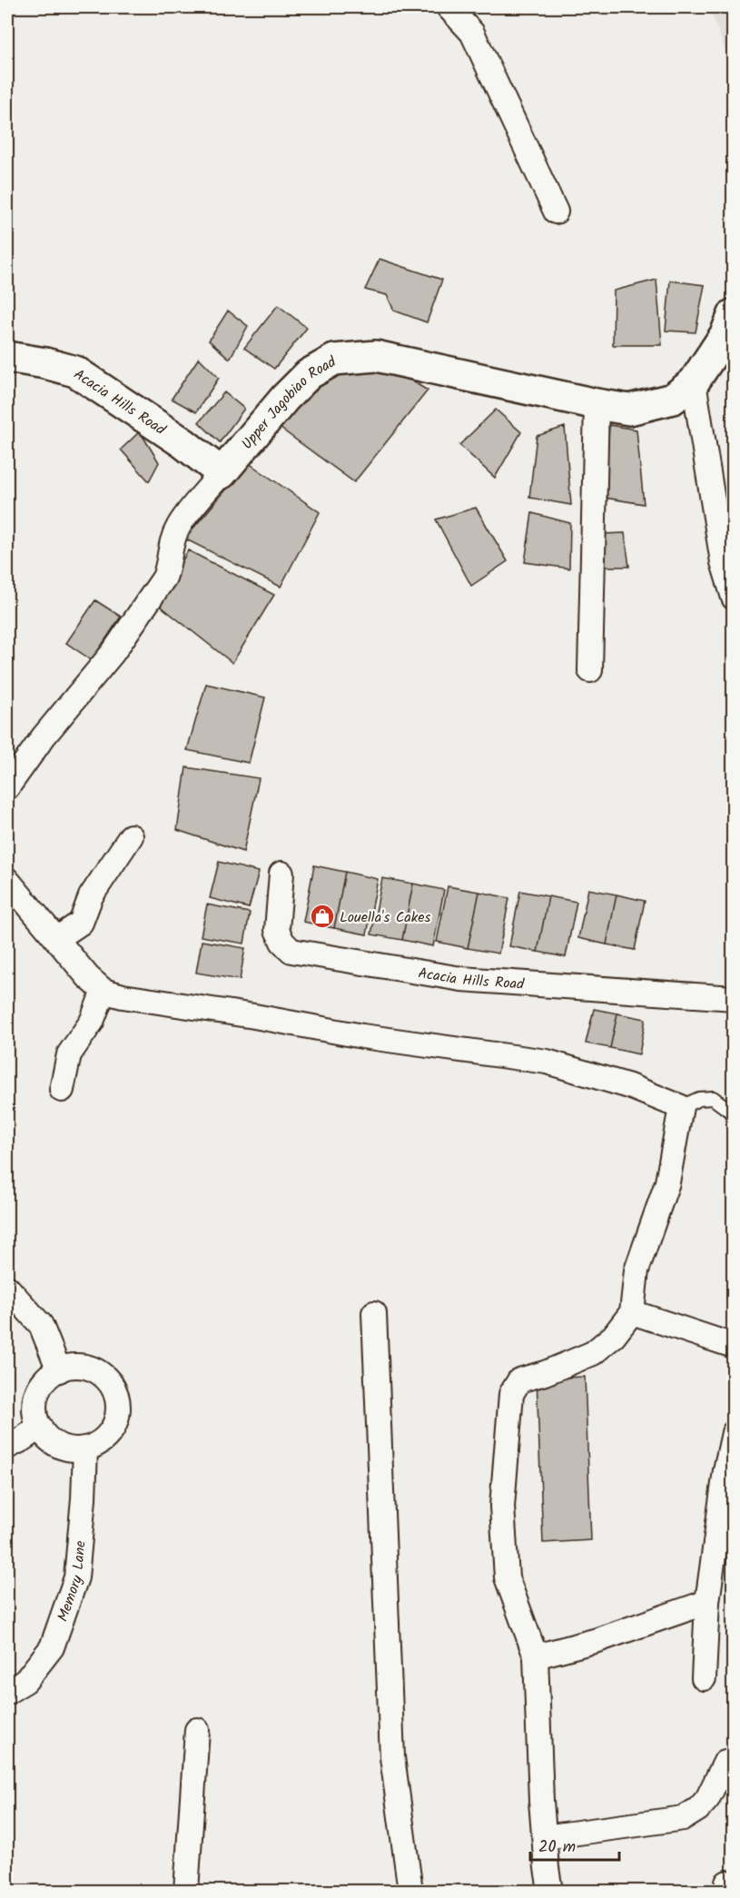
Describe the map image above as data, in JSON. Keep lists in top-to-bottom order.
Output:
{
  "streets": {
    "street": ["Acacia Hills Road", "Upper Jagobiao Road", "Memory Lane"]
  },
  "crossings": [
    ["Acacia Hills Road", "Upper Jagobiao Road"]
  ],
  "places": {
    "shop": ["Louella's Cakes"]
  },
  "scale_bar": "20 m"
}
